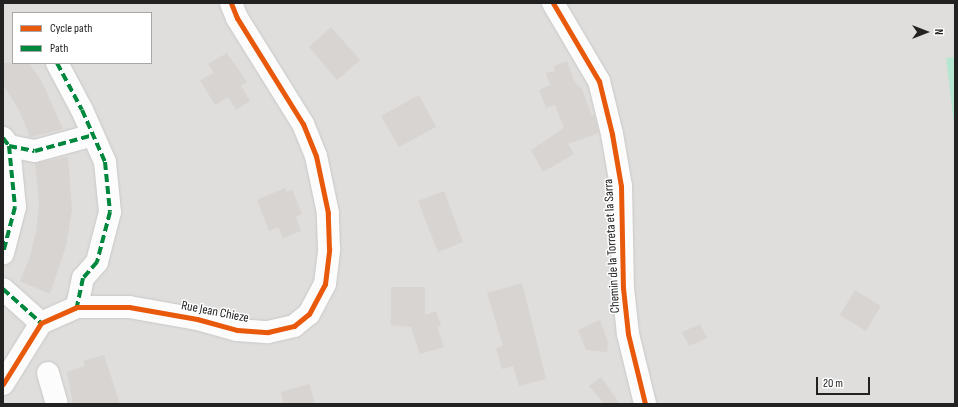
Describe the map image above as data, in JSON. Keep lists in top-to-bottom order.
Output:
{
  "streets": {
    "street": ["Chemin de la Torreta et la Sarra", "Rue Jean Chieze"]
  },
  "legend": ["Cycle path", "Path"],
  "scale_bar": "20 m",
  "north": "right"
}
